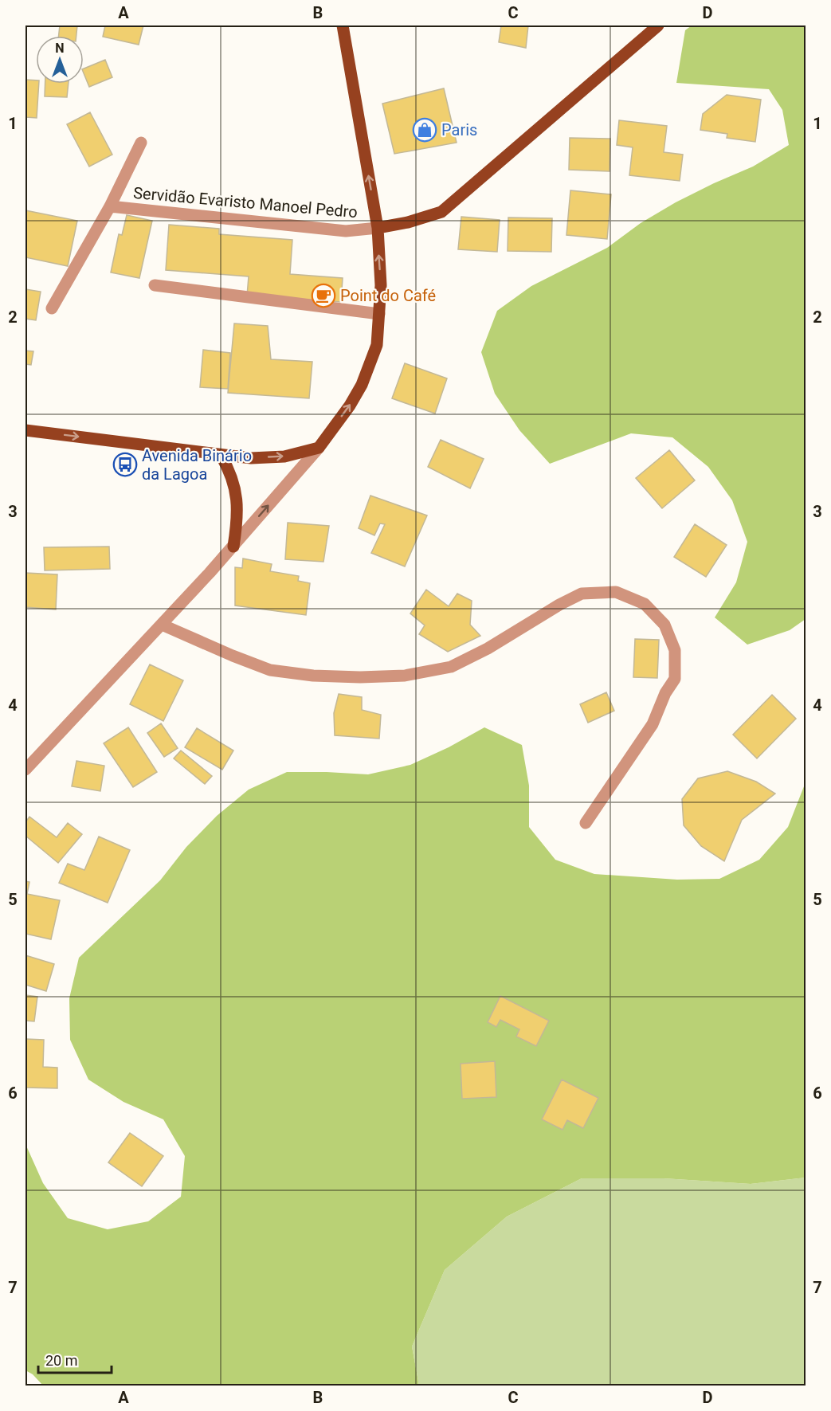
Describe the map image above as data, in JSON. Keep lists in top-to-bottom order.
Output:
{
  "streets": {
    "street": ["Servidão Evaristo Manoel Pedro"]
  },
  "places": {
    "shop": ["Paris"],
    "cafe": ["Point do Café"],
    "bus stop": ["Avenida Binário da Lagoa"]
  },
  "scale_bar": "20 m",
  "north": "top",
  "grid": {
    "columns": [
      "A",
      "B",
      "C",
      "D"
    ],
    "rows": [
      "1",
      "2",
      "3",
      "4",
      "5",
      "6",
      "7"
    ]
  }
}
